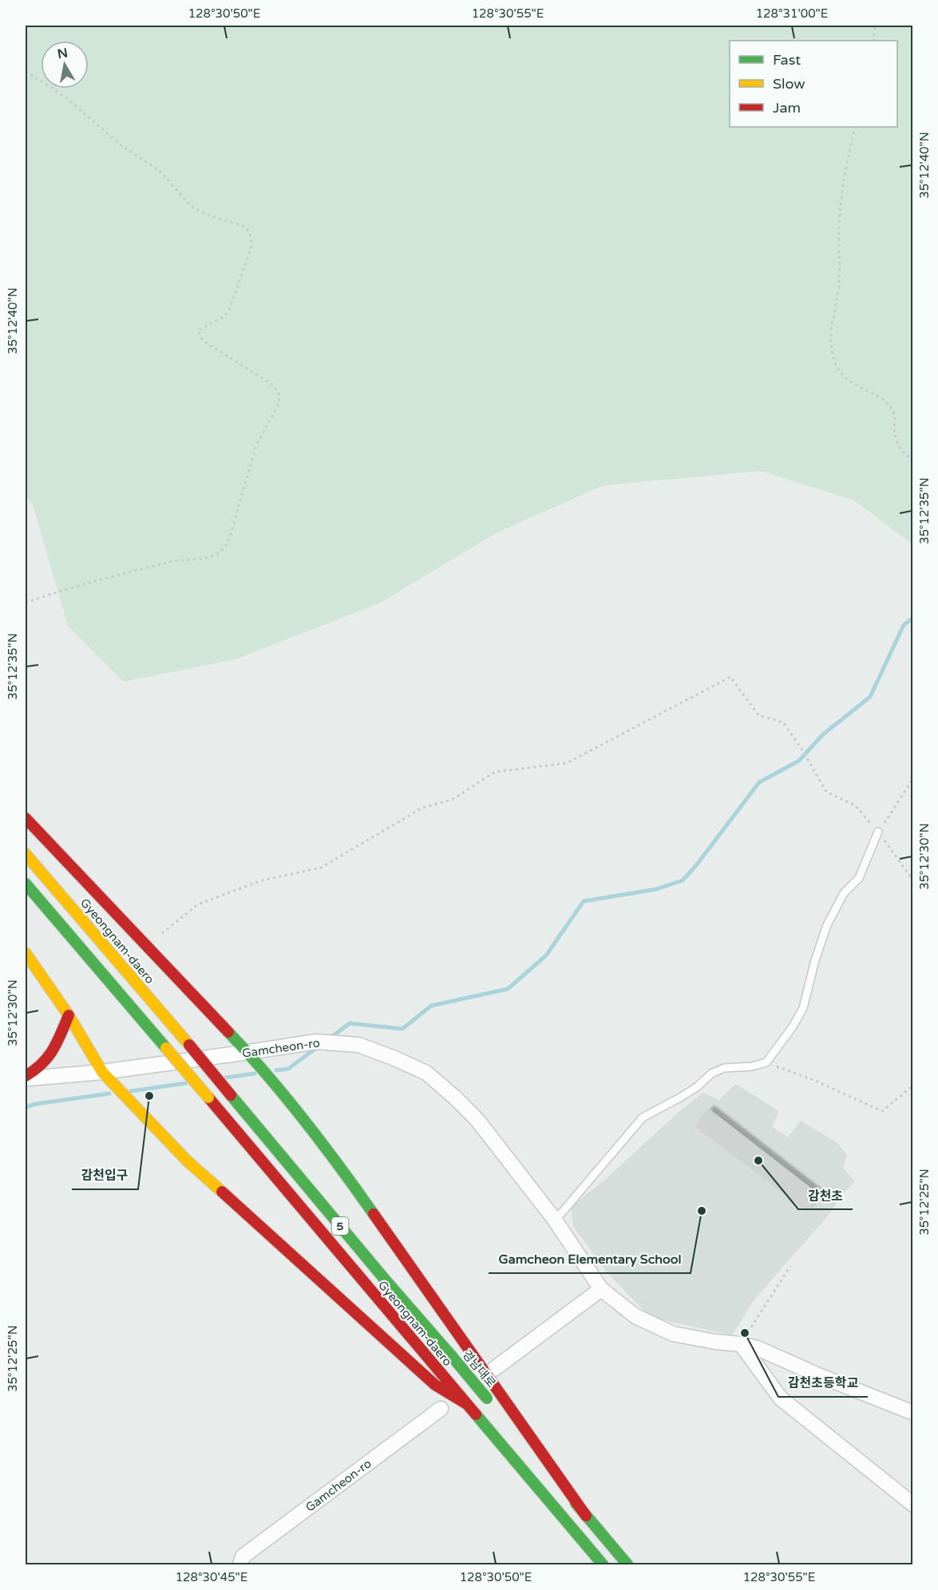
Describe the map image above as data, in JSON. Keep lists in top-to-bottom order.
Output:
{
  "streets": {
    "highway": ["Gyeongnam-daero", "5", "경남대로"],
    "street": ["Gamcheon-ro"]
  },
  "crossings": [
    ["Gyeongnam-daero", "경남대로"]
  ],
  "places": [
    "감천입구",
    "감천초",
    "Gamcheon Elementary School",
    "감천초등학교"
  ],
  "legend": ["Fast", "Slow", "Jam"],
  "north": "top",
  "coordinates": [
    "128°30'50\"E",
    "128°30'55\"E",
    "128°31'00\"E",
    "35°12'40\"N",
    "35°12'35\"N",
    "35°12'30\"N",
    "35°12'25\"N",
    "128°30'45\"E"
  ]
}
